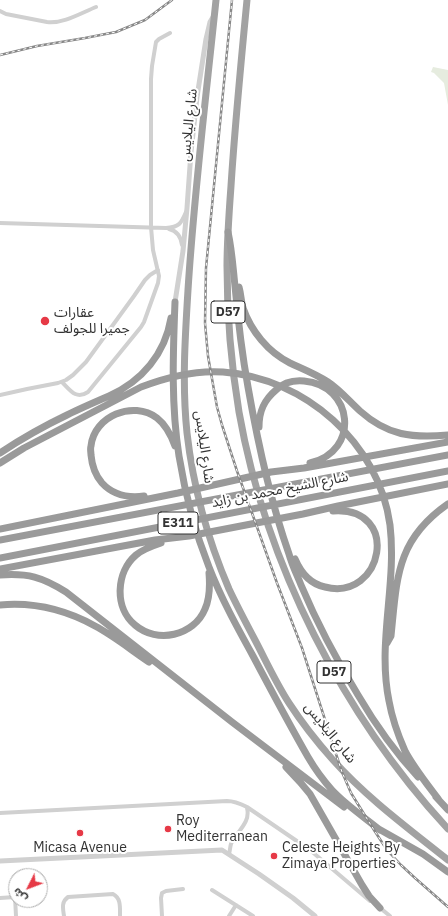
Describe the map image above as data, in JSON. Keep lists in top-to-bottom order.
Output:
{
  "streets": {
    "highway": [
      "شارع اليلايس",
      "D57",
      "شارع الشيخ محمد بن زايد",
      "E311"
    ]
  },
  "places": [
    "عقارات جميرا للجولف",
    "Roy Mediterranean",
    "Micasa Avenue",
    "Celeste Heights By Zimaya Properties"
  ],
  "north": "bottom left"
}
